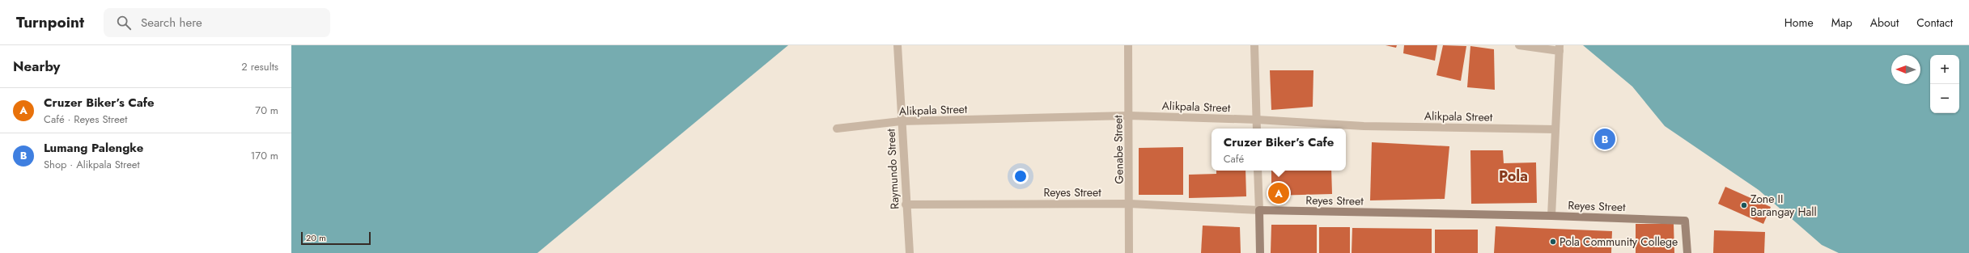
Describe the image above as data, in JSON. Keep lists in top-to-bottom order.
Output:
{
  "streets": {
    "main road": ["Reyes Street"],
    "street": ["Alikpala Street", "Genabe Street", "Raymundo Street"]
  },
  "crossings": [
    ["Alikpala Street", "Genabe Street"],
    ["Alikpala Street", "Raymundo Street"],
    ["Genabe Street", "Reyes Street"],
    ["Raymundo Street", "Reyes Street"]
  ],
  "districts": ["Pola"],
  "places": ["Zone II Barangay Hall", "Pola Community College"],
  "scale_bar": "20 m",
  "north": "left",
  "page": {
    "header": "Turnpoint",
    "search": "Search here",
    "nav": [
      "Home",
      "Map",
      "About",
      "Contact"
    ],
    "heading": ["Nearby", "2 results"],
    "map_buttons": ["+", "−"],
    "list": [
      {
        "mark": "A",
        "name": "Cruzer Biker’s Cafe",
        "note": "Café · Reyes Street",
        "value": "70 m"
      },
      {
        "mark": "B",
        "name": "Lumang Palengke",
        "note": "Shop · Alikpala Street",
        "value": "170 m"
      }
    ],
    "pins": ["B", "A"],
    "popup": ["Cruzer Biker’s Cafe", "Café"],
    "scale": "20 m"
  }
}
